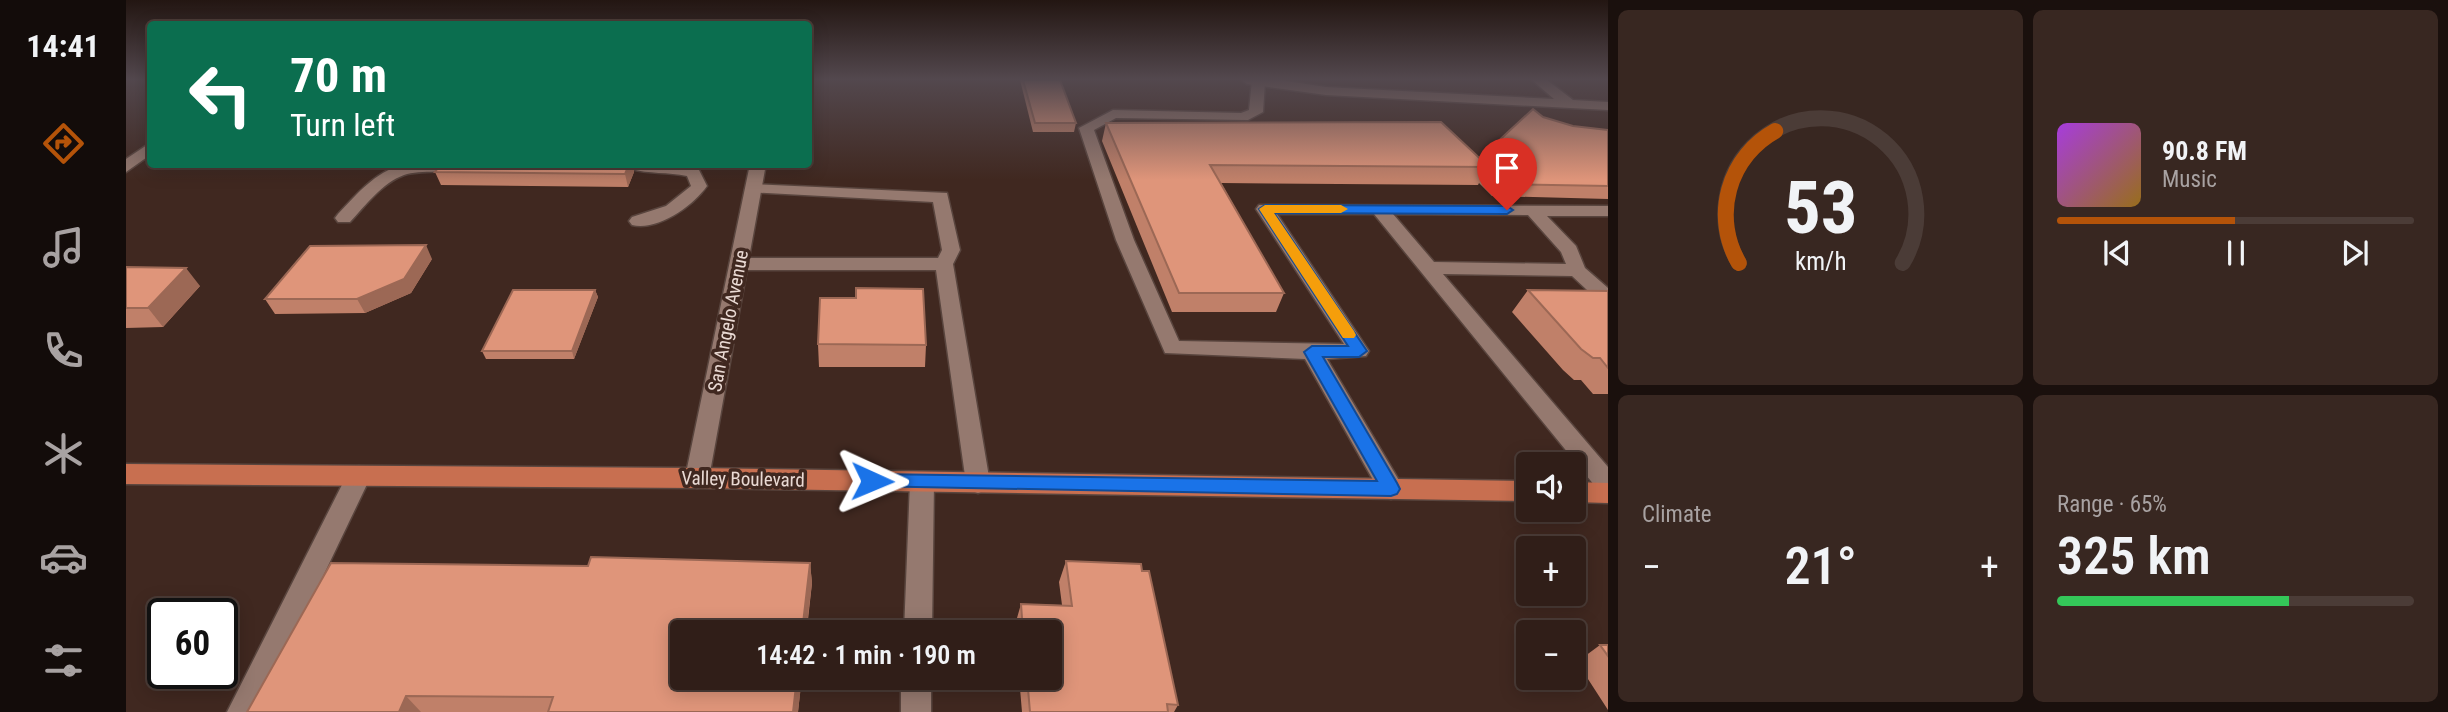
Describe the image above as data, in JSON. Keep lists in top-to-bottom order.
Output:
{
  "streets": {
    "main road": ["Valley Boulevard"],
    "street": ["San Angelo Avenue"]
  },
  "crossings": [
    ["San Angelo Avenue", "Valley Boulevard"]
  ],
  "page": {
    "tabs": "14:41",
    "turn": ["70 m", "Turn left"],
    "song": ["90.8 FM", "Music"],
    "tile": [
      "Climate",
      ["Range · 65%", "325 km"]
    ],
    "map_buttons": ["+", "−"],
    "heat": ["−", "21°", "+"],
    "limit": "60",
    "trip": "14:42 · 1 min · 190 m",
    "gauge": ["53", "km/h"]
  }
}
